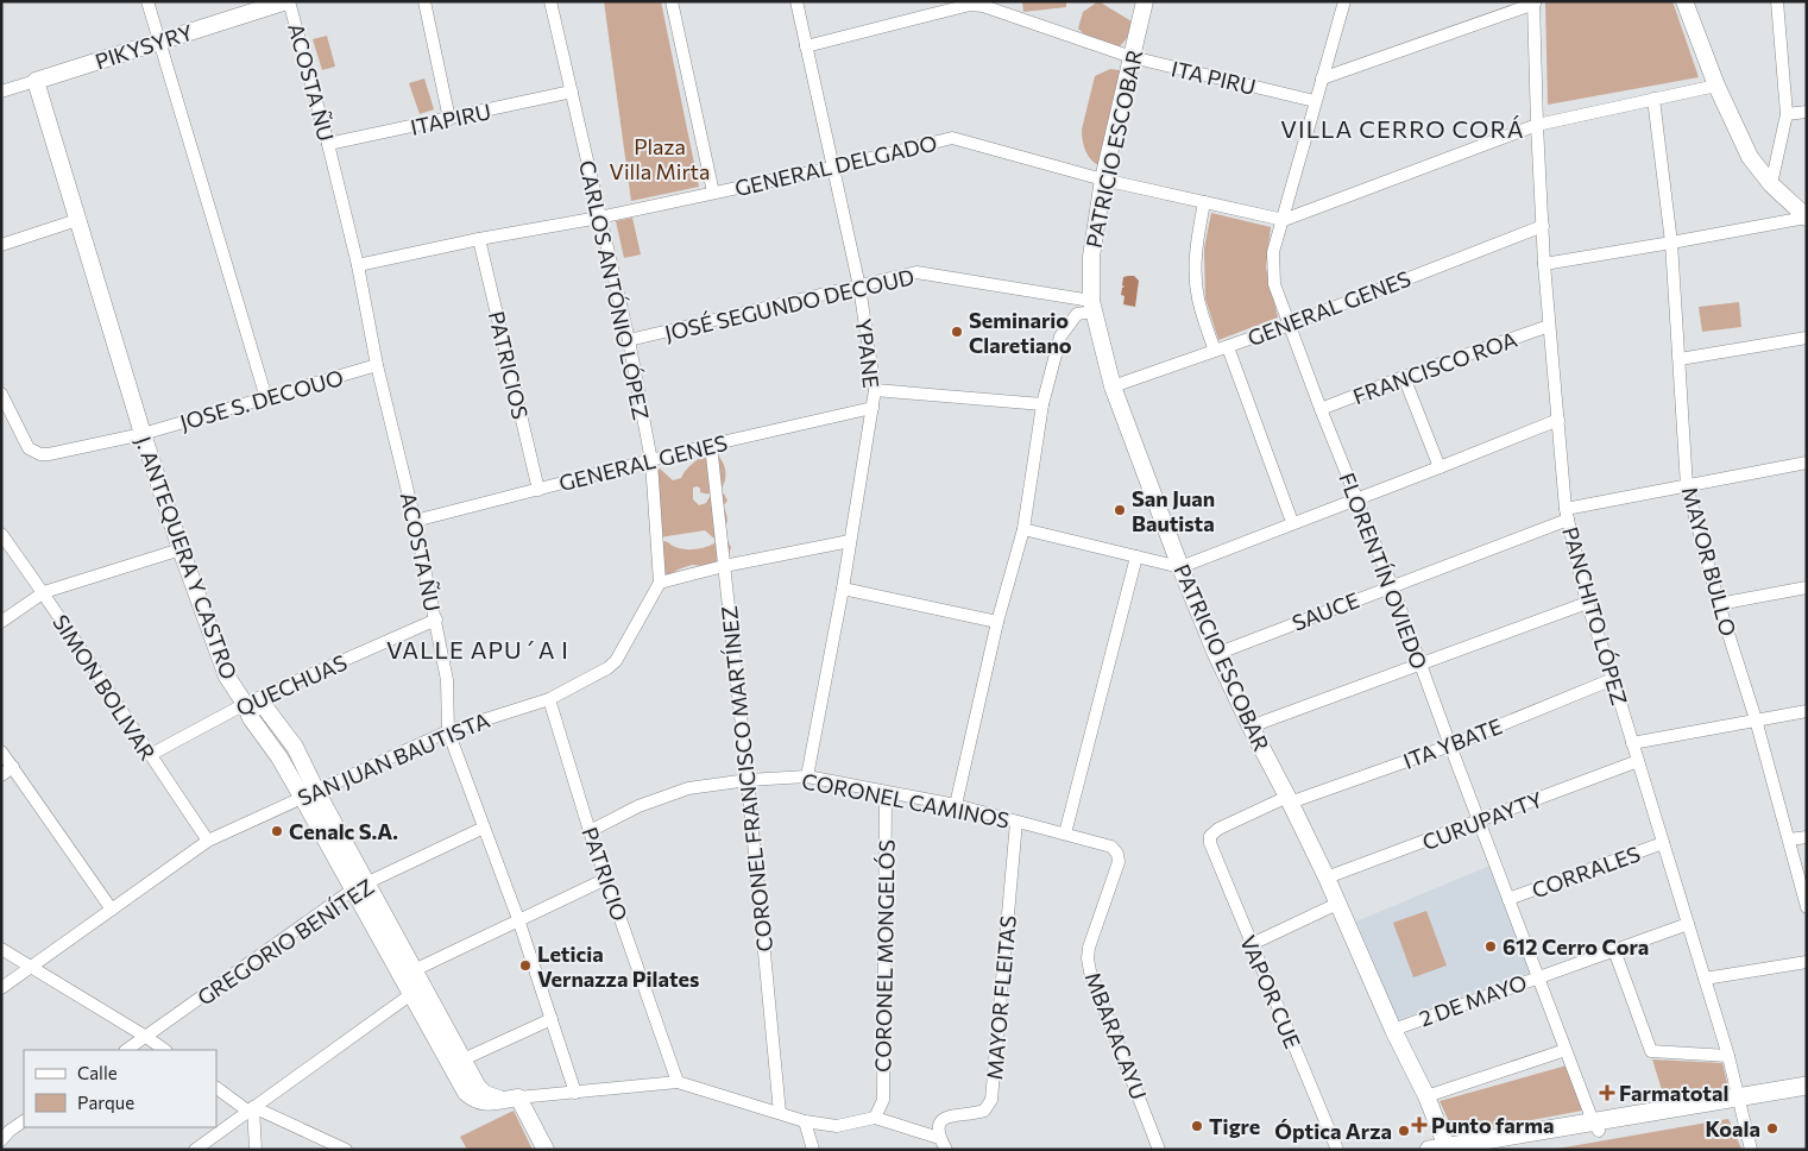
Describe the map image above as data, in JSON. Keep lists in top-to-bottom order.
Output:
{
  "streets": {
    "street": [
      "PIKYSYRY",
      "ITA PIRU",
      "ACOSTA ÑU",
      "ITAPIRU",
      "PATRICIO ESCOBAR",
      "GENERAL DELGADO",
      "CARLOS ANTÓNIO LÓPEZ",
      "JOSÉ SEGUNDO DECOUD",
      "GENERAL GENES",
      "YPANE",
      "PATRICIOS",
      "FRANCISCO ROA",
      "JOSE S. DECOUO",
      "J. ANTEQUERA Y CASTRO",
      "MAYOR BULLO",
      "FLORENTÍN OVIEDO",
      "SAUCE",
      "PANCHITO LÓPEZ",
      "QUECHUAS",
      "SIMON BOLIVAR",
      "ITA YBATE",
      "SAN JUAN BAUTISTA",
      "CORONEL FRANCISCO MARTÍNEZ",
      "CORONEL CAMINOS",
      "CURUPAYTY",
      "CORRALES",
      "PATRICIO",
      "GREGORIO BENÍTEZ",
      "CORONEL MONGELÓS",
      "VAPOR CUE",
      "MAYOR FLEITAS",
      "2 DE MAYO",
      "MBARACAYU"
    ]
  },
  "crossings": [
    ["PIKYSYRY", "ACOSTA ÑU"],
    ["PIKYSYRY", "J. ANTEQUERA Y CASTRO"],
    ["ITA PIRU", "PATRICIO ESCOBAR"],
    ["ITA PIRU", "YPANE"],
    ["ITA PIRU", "FLORENTÍN OVIEDO"],
    ["ACOSTA ÑU", "ITAPIRU"],
    ["ACOSTA ÑU", "GENERAL DELGADO"],
    ["ACOSTA ÑU", "GENERAL GENES"],
    ["ACOSTA ÑU", "JOSE S. DECOUO"],
    ["ACOSTA ÑU", "QUECHUAS"],
    ["ACOSTA ÑU", "SAN JUAN BAUTISTA"],
    ["ACOSTA ÑU", "GREGORIO BENÍTEZ"],
    ["ITAPIRU", "CARLOS ANTÓNIO LÓPEZ"],
    ["PATRICIO ESCOBAR", "GENERAL DELGADO"],
    ["PATRICIO ESCOBAR", "JOSÉ SEGUNDO DECOUD"],
    ["PATRICIO ESCOBAR", "GENERAL GENES"],
    ["PATRICIO ESCOBAR", "SAUCE"],
    ["PATRICIO ESCOBAR", "ITA YBATE"],
    ["PATRICIO ESCOBAR", "CURUPAYTY"],
    ["PATRICIO ESCOBAR", "2 DE MAYO"],
    ["GENERAL DELGADO", "CARLOS ANTÓNIO LÓPEZ"],
    ["GENERAL DELGADO", "YPANE"],
    ["GENERAL DELGADO", "PATRICIOS"],
    ["GENERAL DELGADO", "FLORENTÍN OVIEDO"],
    ["CARLOS ANTÓNIO LÓPEZ", "JOSÉ SEGUNDO DECOUD"],
    ["CARLOS ANTÓNIO LÓPEZ", "GENERAL GENES"],
    ["CARLOS ANTÓNIO LÓPEZ", "SAN JUAN BAUTISTA"],
    ["JOSÉ SEGUNDO DECOUD", "YPANE"],
    ["GENERAL GENES", "YPANE"],
    ["GENERAL GENES", "PATRICIOS"],
    ["GENERAL GENES", "FLORENTÍN OVIEDO"],
    ["GENERAL GENES", "PANCHITO LÓPEZ"],
    ["GENERAL GENES", "CORONEL FRANCISCO MARTÍNEZ"],
    ["YPANE", "CORONEL CAMINOS"],
    ["FRANCISCO ROA", "FLORENTÍN OVIEDO"],
    ["FRANCISCO ROA", "PANCHITO LÓPEZ"],
    ["JOSE S. DECOUO", "J. ANTEQUERA Y CASTRO"],
    ["J. ANTEQUERA Y CASTRO", "QUECHUAS"],
    ["J. ANTEQUERA Y CASTRO", "SAN JUAN BAUTISTA"],
    ["MAYOR BULLO", "SAUCE"],
    ["FLORENTÍN OVIEDO", "SAUCE"],
    ["FLORENTÍN OVIEDO", "ITA YBATE"],
    ["FLORENTÍN OVIEDO", "CURUPAYTY"],
    ["FLORENTÍN OVIEDO", "CORRALES"],
    ["FLORENTÍN OVIEDO", "2 DE MAYO"],
    ["SAUCE", "PANCHITO LÓPEZ"],
    ["PANCHITO LÓPEZ", "ITA YBATE"],
    ["PANCHITO LÓPEZ", "CURUPAYTY"],
    ["PANCHITO LÓPEZ", "CORRALES"],
    ["PANCHITO LÓPEZ", "2 DE MAYO"],
    ["QUECHUAS", "SIMON BOLIVAR"],
    ["SIMON BOLIVAR", "SAN JUAN BAUTISTA"],
    ["ITA YBATE", "VAPOR CUE"],
    ["SAN JUAN BAUTISTA", "PATRICIO"],
    ["CORONEL FRANCISCO MARTÍNEZ", "CORONEL CAMINOS"],
    ["CORONEL CAMINOS", "PATRICIO"],
    ["CORONEL CAMINOS", "CORONEL MONGELÓS"],
    ["CORONEL CAMINOS", "MAYOR FLEITAS"],
    ["CORONEL CAMINOS", "MBARACAYU"]
  ],
  "districts": ["VILLA CERRO CORÁ", "VALLE APU´A I"],
  "parks": ["Plaza Villa Mirta"],
  "places": {
    "other": [
      "Seminario Claretiano",
      "San Juan Bautista",
      "Cenalc S.A.",
      "612 Cerro Cora",
      "Leticia Vernazza Pilates",
      "Tigre",
      "Koala",
      "Óptica Arza"
    ],
    "health": ["Farmatotal", "Punto farma"]
  },
  "legend": ["Calle", "Parque"]
}
